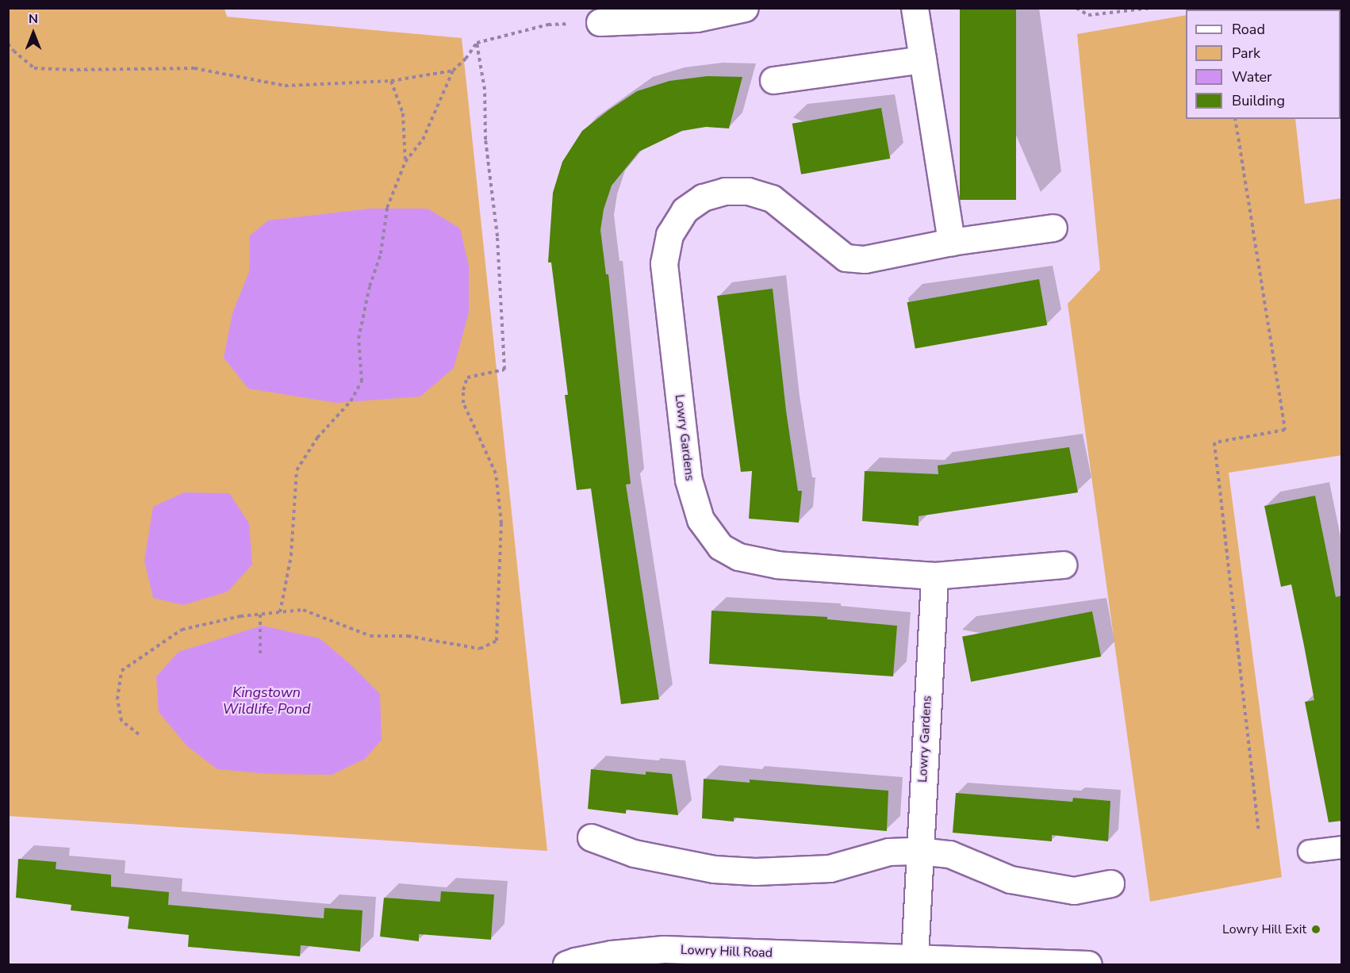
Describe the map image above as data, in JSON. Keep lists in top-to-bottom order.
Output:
{
  "streets": {
    "street": ["Lowry Gardens", "Lowry Hill Road"]
  },
  "crossings": [
    ["Lowry Gardens", "Lowry Hill Road"]
  ],
  "water": ["Kingstown Wildlife Pond"],
  "places": ["Lowry Hill Exit"],
  "legend": [
    "Road",
    "Park",
    "Water",
    "Building"
  ],
  "north": "top"
}
